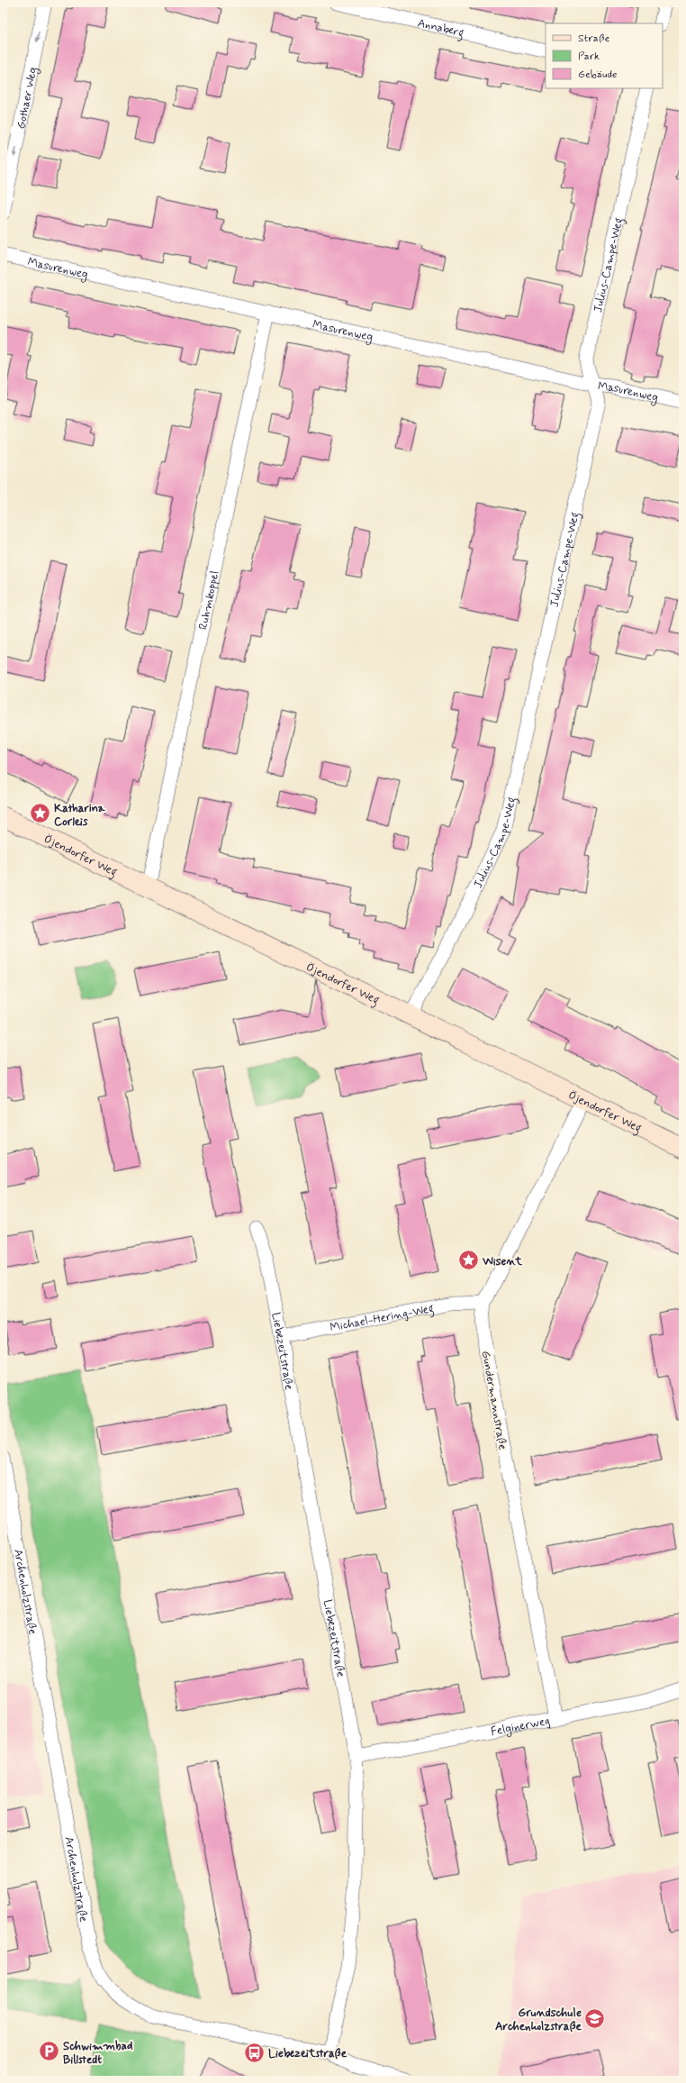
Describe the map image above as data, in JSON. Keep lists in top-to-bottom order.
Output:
{
  "streets": {
    "street": [
      "Annaberg",
      "Gothaer Weg",
      "Julius-Campe-Weg",
      "Masurenweg",
      "Ruhmkoppel",
      "Öjendorfer Weg",
      "Michael-Hering-Weg",
      "Liebezeitstraße",
      "Gundermannstraße",
      "Archenholzstraße",
      "Felginerweg"
    ]
  },
  "crossings": [
    ["Julius-Campe-Weg", "Masurenweg"],
    ["Julius-Campe-Weg", "Öjendorfer Weg"],
    ["Masurenweg", "Ruhmkoppel"],
    ["Ruhmkoppel", "Öjendorfer Weg"],
    ["Öjendorfer Weg", "Gundermannstraße"],
    ["Michael-Hering-Weg", "Liebezeitstraße"],
    ["Michael-Hering-Weg", "Gundermannstraße"],
    ["Liebezeitstraße", "Archenholzstraße"],
    ["Liebezeitstraße", "Felginerweg"],
    ["Gundermannstraße", "Felginerweg"]
  ],
  "one_way": ["Gothaer Weg"],
  "places": {
    "place": ["Katharina Corleis", "Wisent"],
    "school or university": ["Grundschule Archenholzstraße"],
    "parking": ["Schwimmbad Billstedt"],
    "bus stop": ["Liebezeitstraße"]
  },
  "legend": ["Straße", "Park", "Gebäude"]
}
